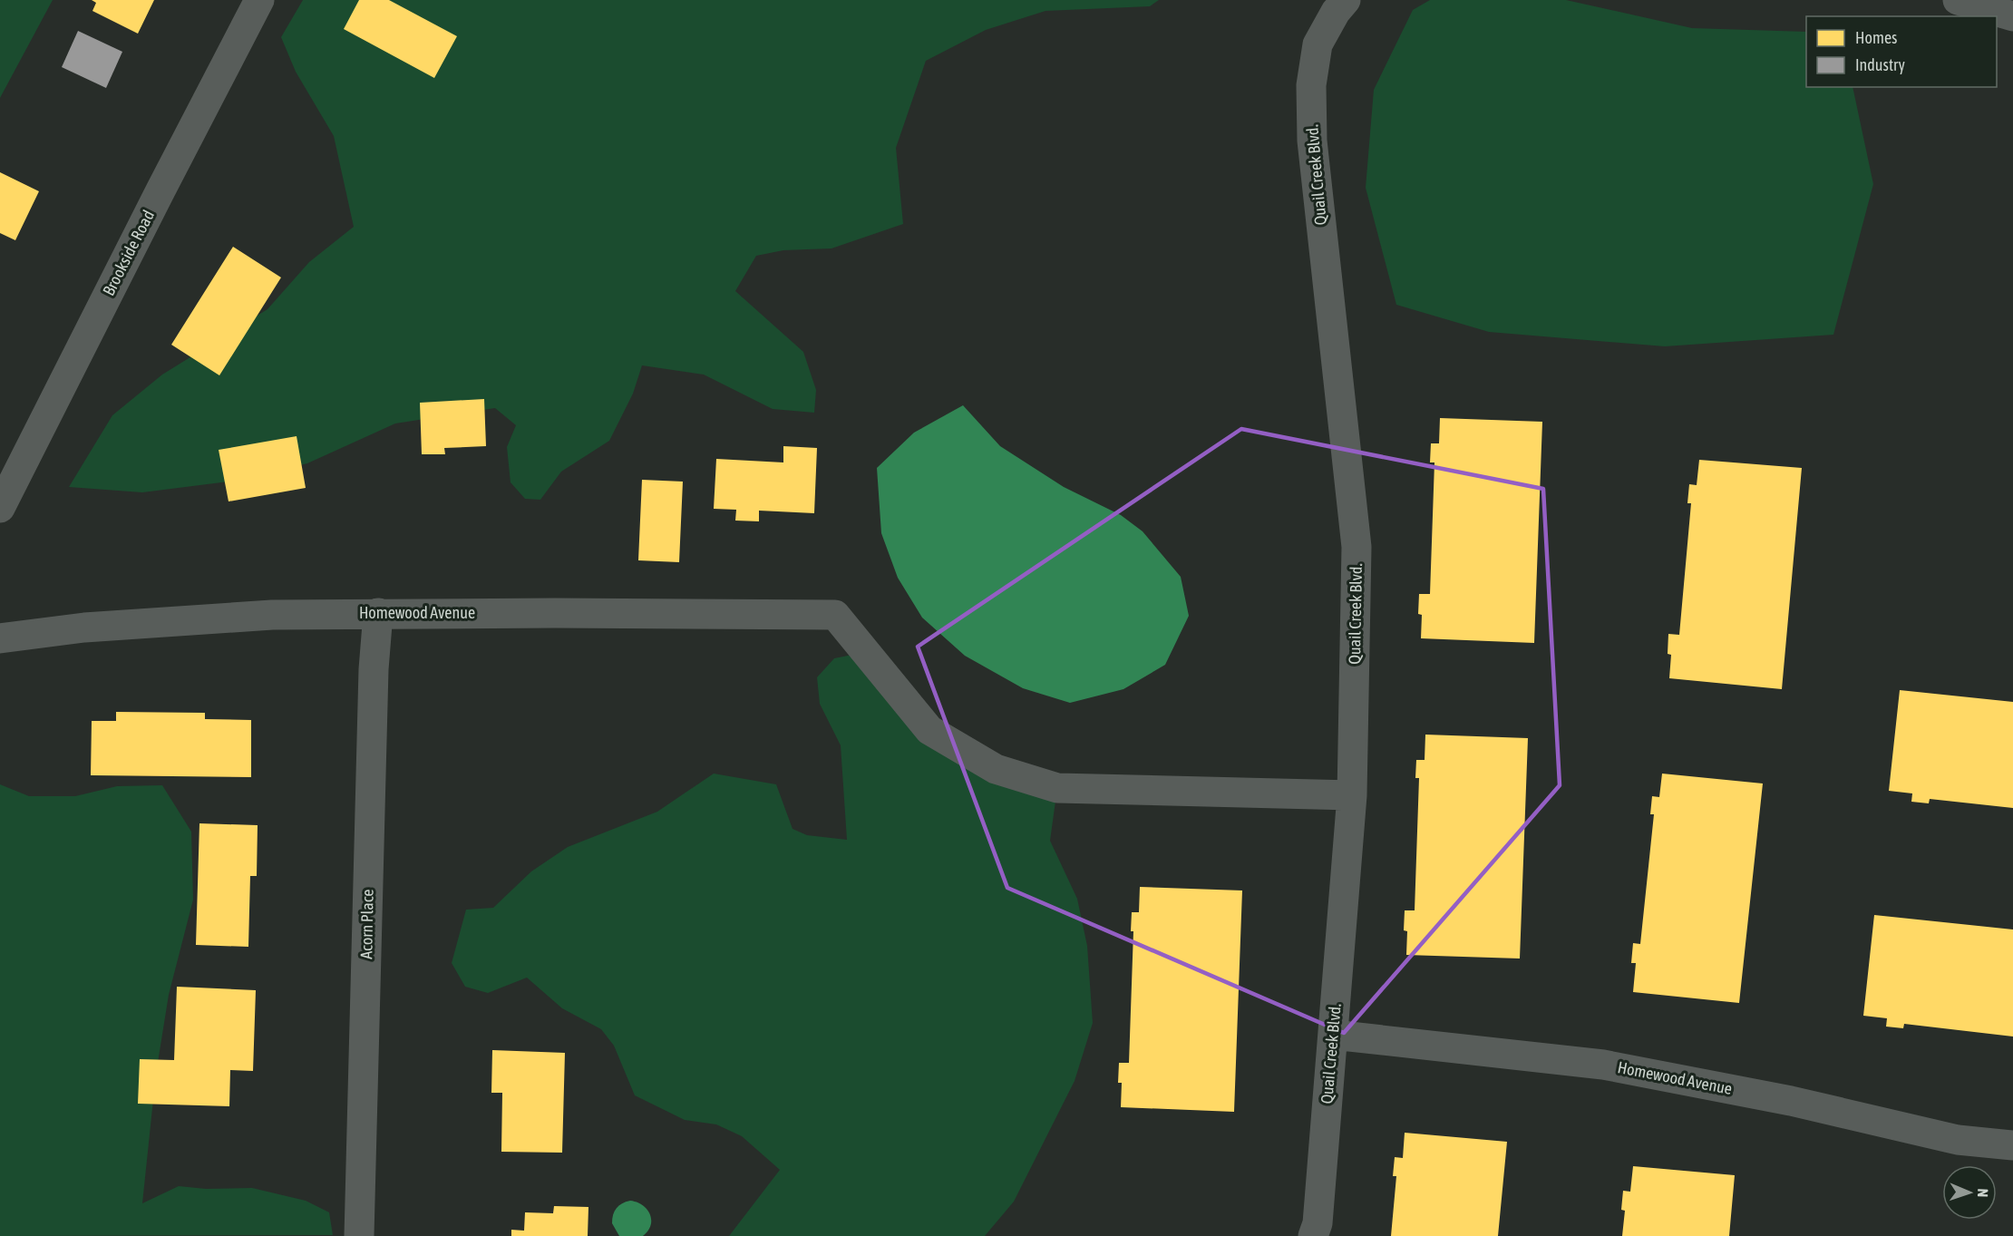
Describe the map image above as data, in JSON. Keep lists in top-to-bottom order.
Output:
{
  "streets": {
    "street": [
      "Quail Creek Blvd.",
      "Brookside Road",
      "Homewood Avenue",
      "Acorn Place"
    ]
  },
  "crossings": [
    ["Quail Creek Blvd.", "Homewood Avenue"],
    ["Homewood Avenue", "Acorn Place"]
  ],
  "legend": ["Homes", "Industry"],
  "north": "right"
}
